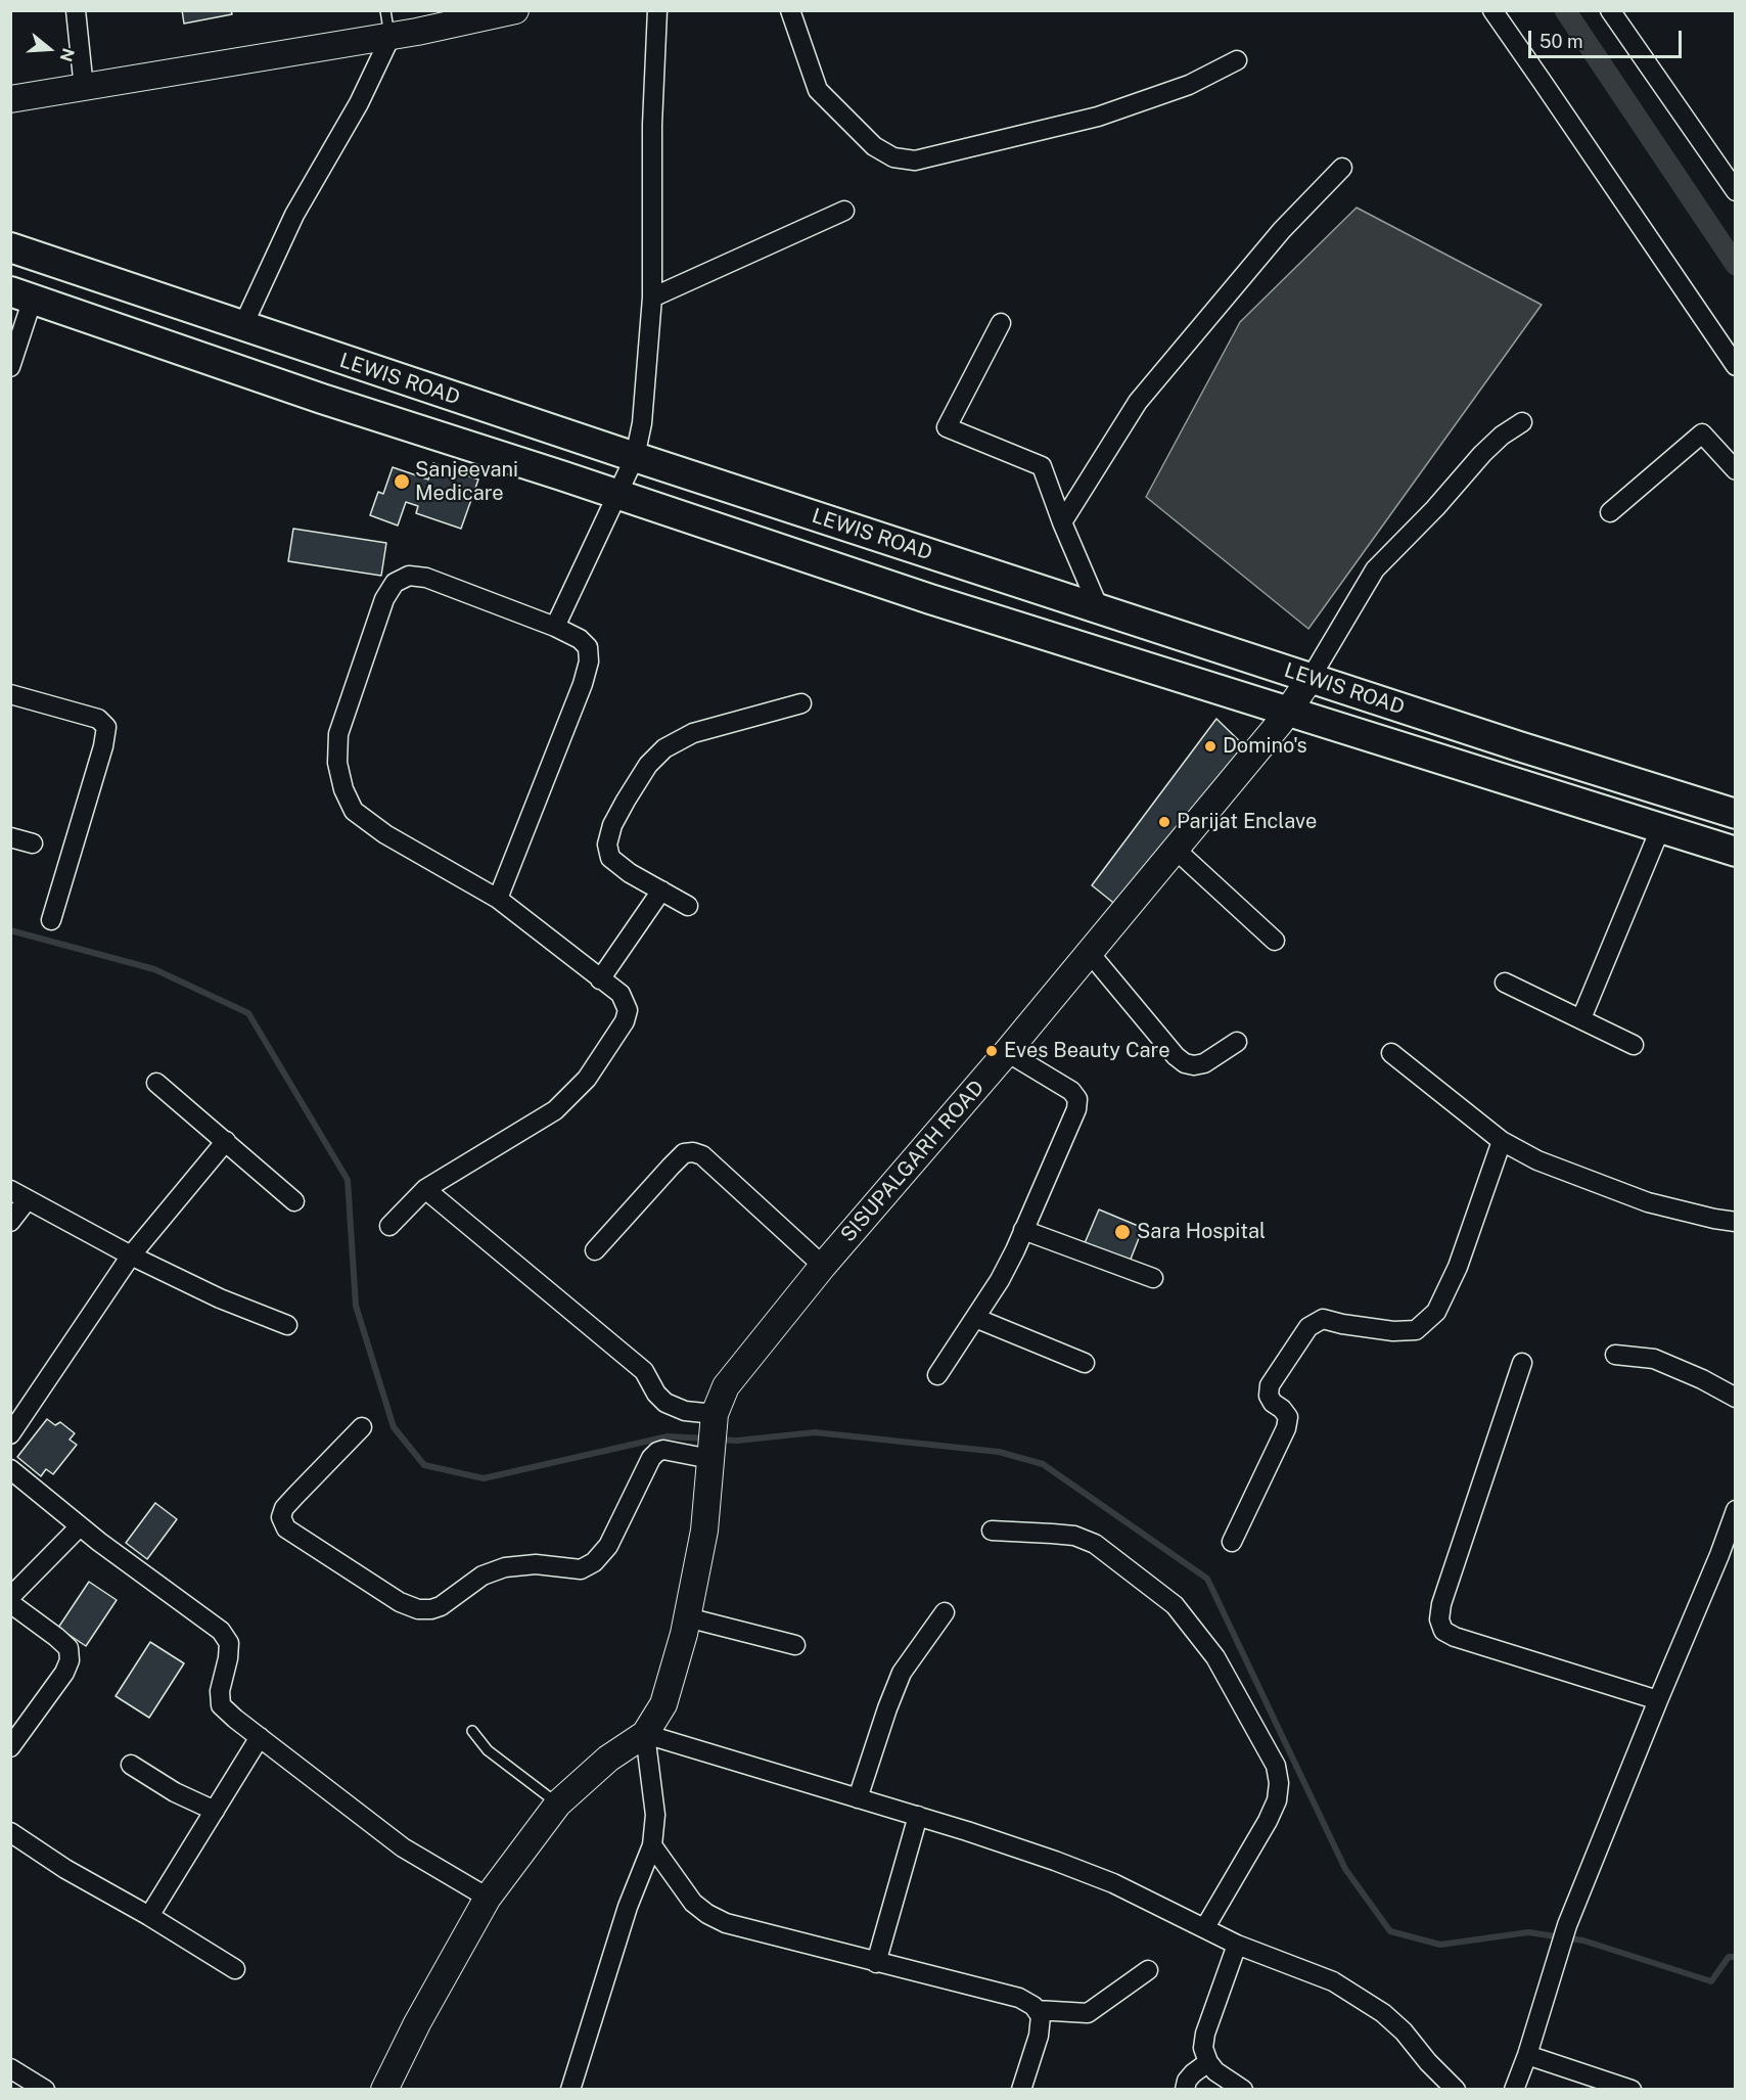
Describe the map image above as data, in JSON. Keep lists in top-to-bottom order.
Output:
{
  "streets": {
    "main road": ["LEWIS ROAD"],
    "street": ["SISUPALGARH ROAD"]
  },
  "crossings": [
    ["LEWIS ROAD", "SISUPALGARH ROAD"]
  ],
  "places": [
    "Sanjeevani Medicare",
    "Domino's",
    "Parijat Enclave",
    "Eves Beauty Care",
    "Sara Hospital"
  ],
  "scale_bar": "50 m",
  "north": "right"
}
